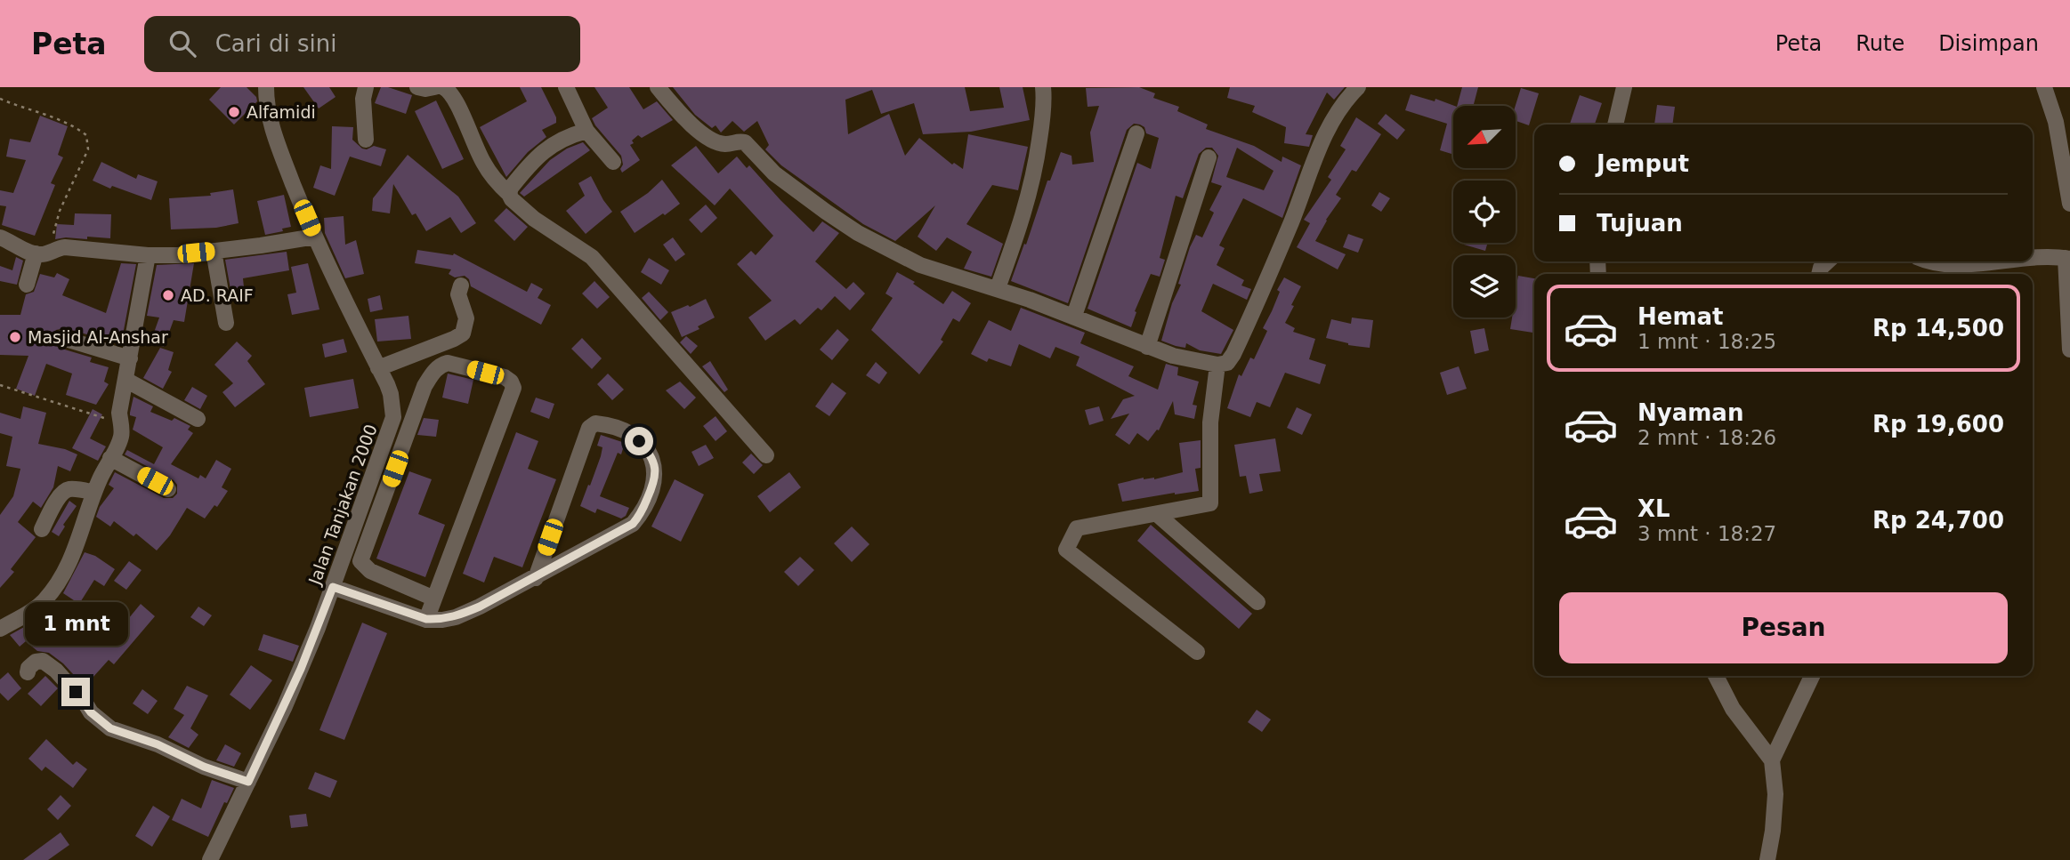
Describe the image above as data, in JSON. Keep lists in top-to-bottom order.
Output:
{
  "streets": {
    "street": ["Jalan Tanjakan 2000"]
  },
  "places": ["Alfamidi", "AD. RAIF", "Masjid Al-Anshar"],
  "north": "bottom left",
  "page": {
    "header": "Peta",
    "search": "Cari di sini",
    "nav": ["Peta", "Rute", "Disimpan"],
    "banner": ["Jemput", "Tujuan"],
    "list": [
      {
        "name": "Hemat",
        "note": "1 mnt · 18:25",
        "value": "Rp 14,500"
      },
      {
        "name": "Nyaman",
        "note": "2 mnt · 18:26",
        "value": "Rp 19,600"
      },
      {
        "name": "XL",
        "note": "3 mnt · 18:27",
        "value": "Rp 24,700"
      }
    ],
    "buttons": "Pesan",
    "bubble": "1 mnt"
  }
}
